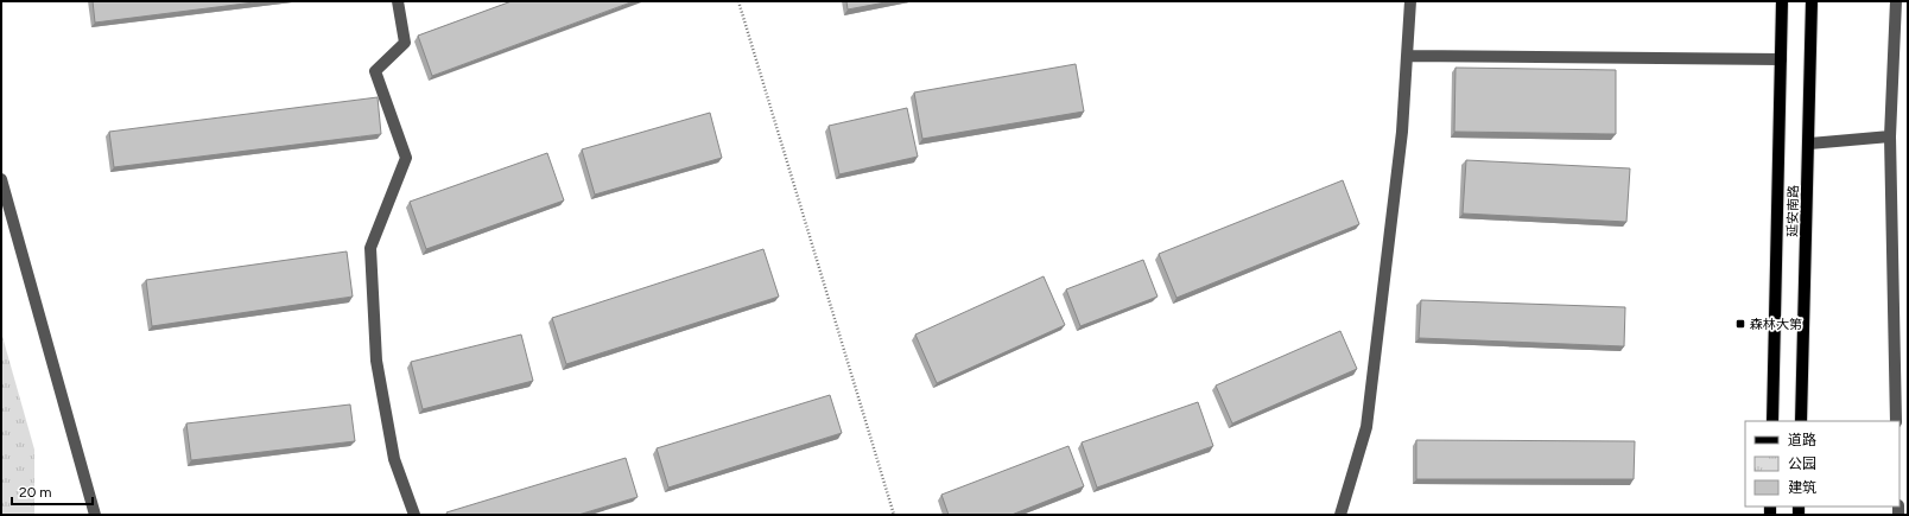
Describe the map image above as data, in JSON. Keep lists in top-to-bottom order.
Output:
{
  "streets": {
    "main road": ["延安南路"]
  },
  "places": {
    "transit": ["森林大第"]
  },
  "legend": ["道路", "公园", "建筑"],
  "scale_bar": "20 m"
}
